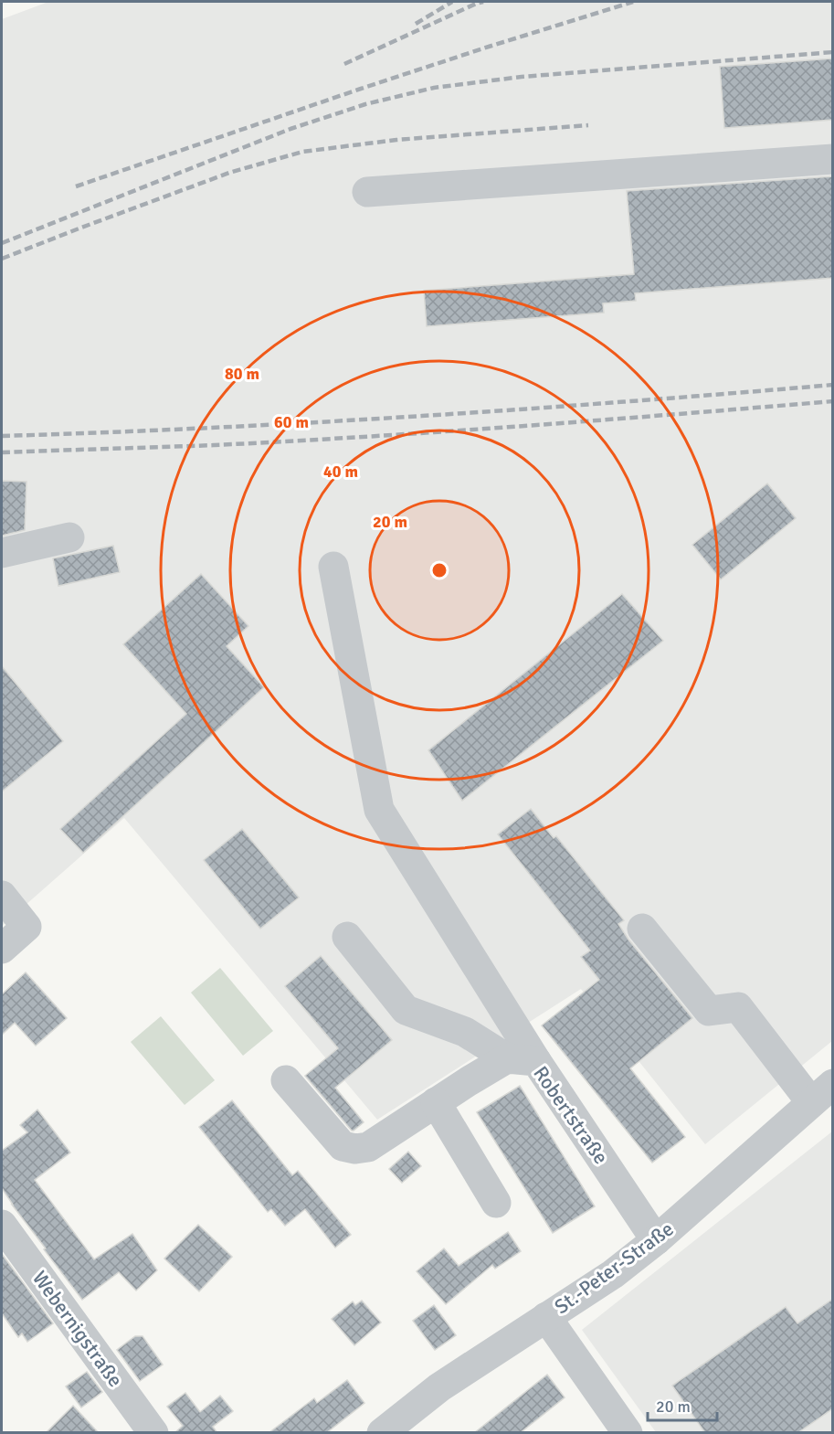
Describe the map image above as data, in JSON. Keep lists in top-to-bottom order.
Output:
{
  "streets": {
    "street": ["Robertstraße", "St.-Peter-Straße", "Webernigstraße"]
  },
  "crossings": [
    ["Robertstraße", "St.-Peter-Straße"]
  ],
  "scale_bar": "20 m",
  "rings": [
    "80 m",
    "60 m",
    "40 m",
    "20 m"
  ]
}
